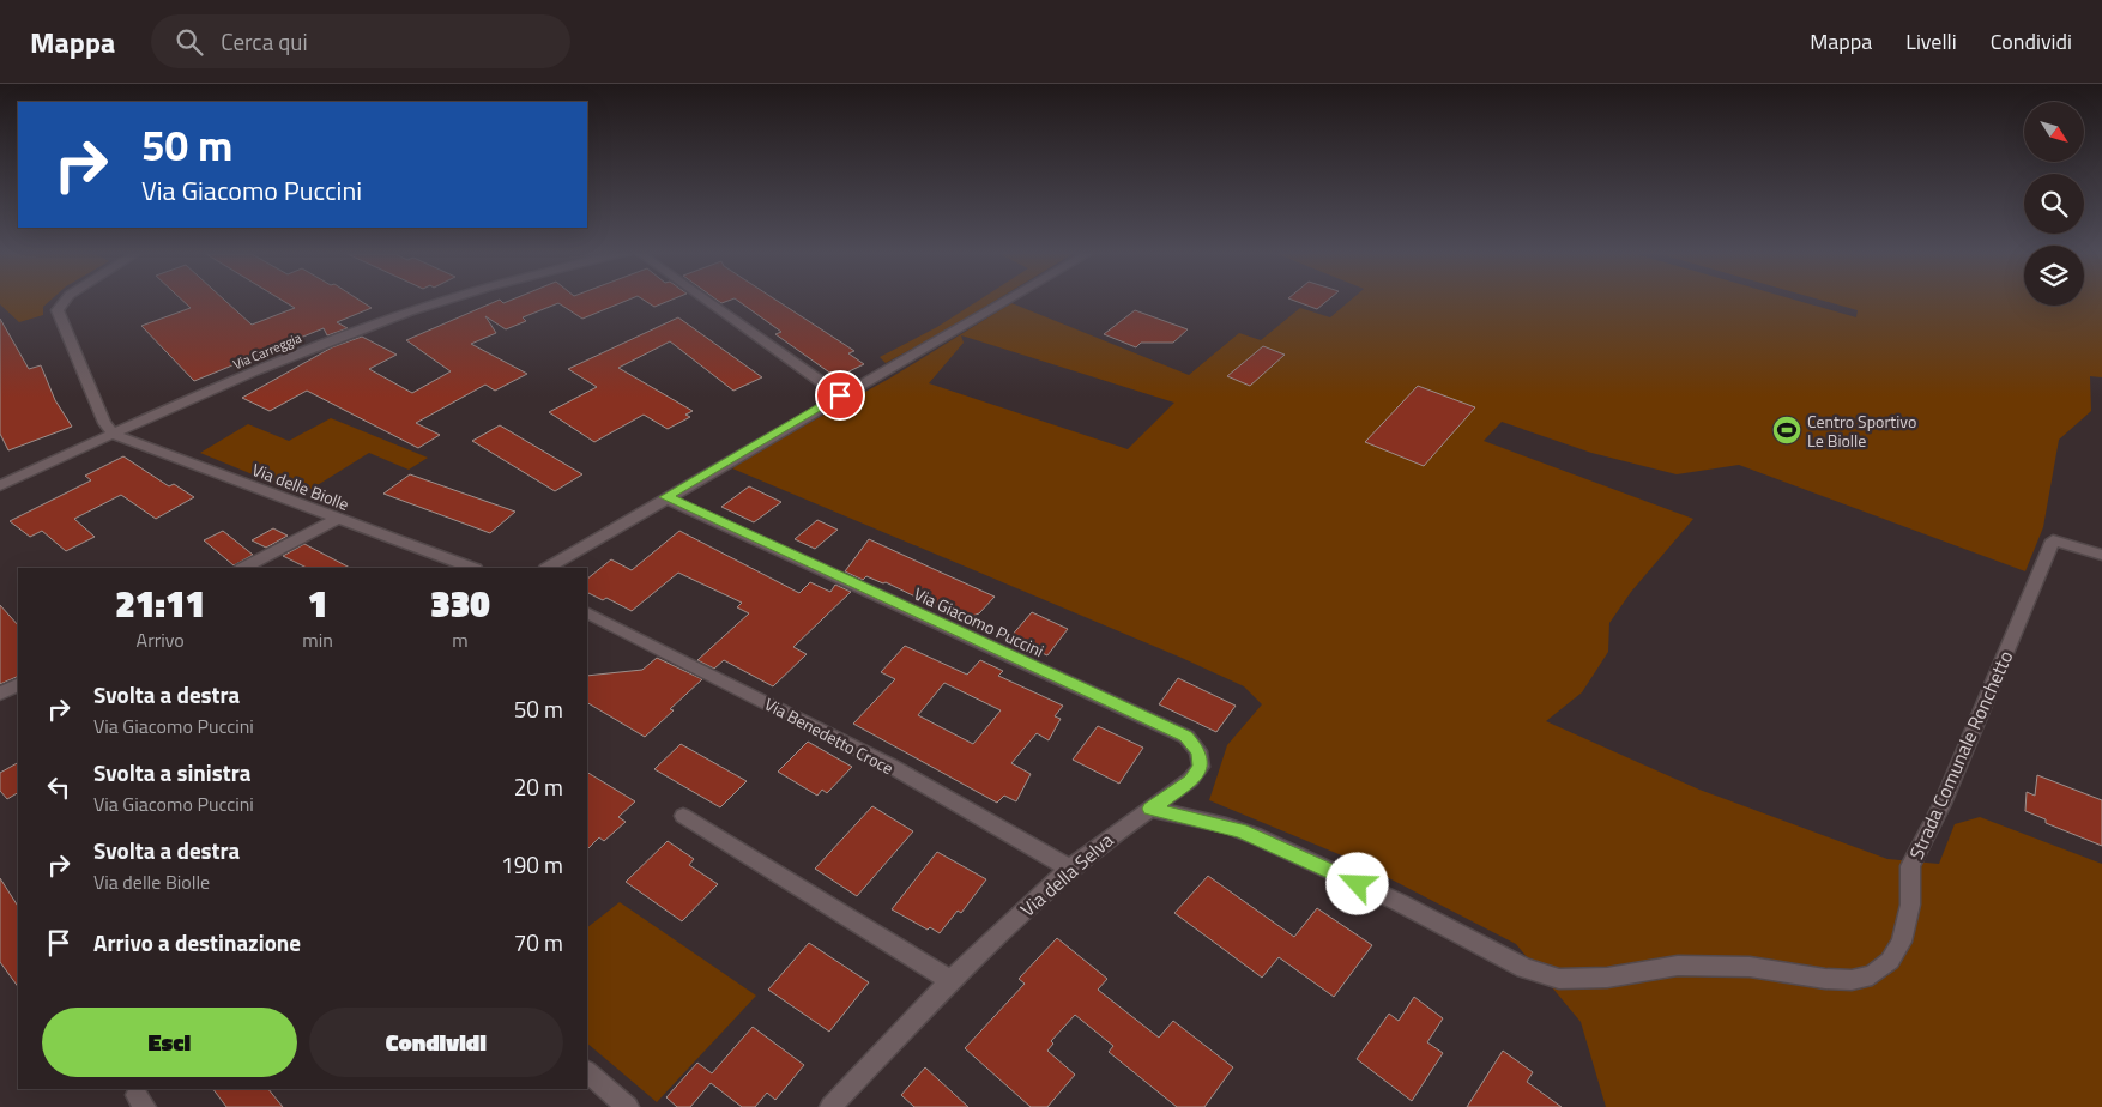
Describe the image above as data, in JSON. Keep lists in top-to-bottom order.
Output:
{
  "streets": {
    "street": [
      "Via Carreggia",
      "Via delle Biolle",
      "Via Giacomo Puccini",
      "Via Benedetto Croce",
      "Strada Comunale Ronchetto",
      "Via della Selva"
    ]
  },
  "crossings": [
    ["Via Carreggia", "Via delle Biolle"],
    ["Via Giacomo Puccini", "Strada Comunale Ronchetto"],
    ["Via Giacomo Puccini", "Via della Selva"],
    ["Via Benedetto Croce", "Via della Selva"],
    ["Strada Comunale Ronchetto", "Via della Selva"]
  ],
  "places": {
    "sports": ["Centro Sportivo Le Biolle"]
  },
  "north": "bottom right",
  "page": {
    "header": "Mappa",
    "search": "Cerca qui",
    "nav": ["Mappa", "Livelli", "Condividi"],
    "turn": ["50 m", "Via Giacomo Puccini"],
    "eta": [
      "21:11",
      "Arrivo",
      "1",
      "min",
      "330",
      "m"
    ],
    "list": [
      {
        "name": "Svolta a destra",
        "note": "Via Giacomo Puccini",
        "value": "50 m"
      },
      {
        "name": "Svolta a sinistra",
        "note": "Via Giacomo Puccini",
        "value": "20 m"
      },
      {
        "name": "Svolta a destra",
        "note": "Via delle Biolle",
        "value": "190 m"
      },
      {
        "name": "Arrivo a destinazione",
        "value": "70 m"
      }
    ],
    "buttons": ["Esci", "Condividi"]
  }
}
